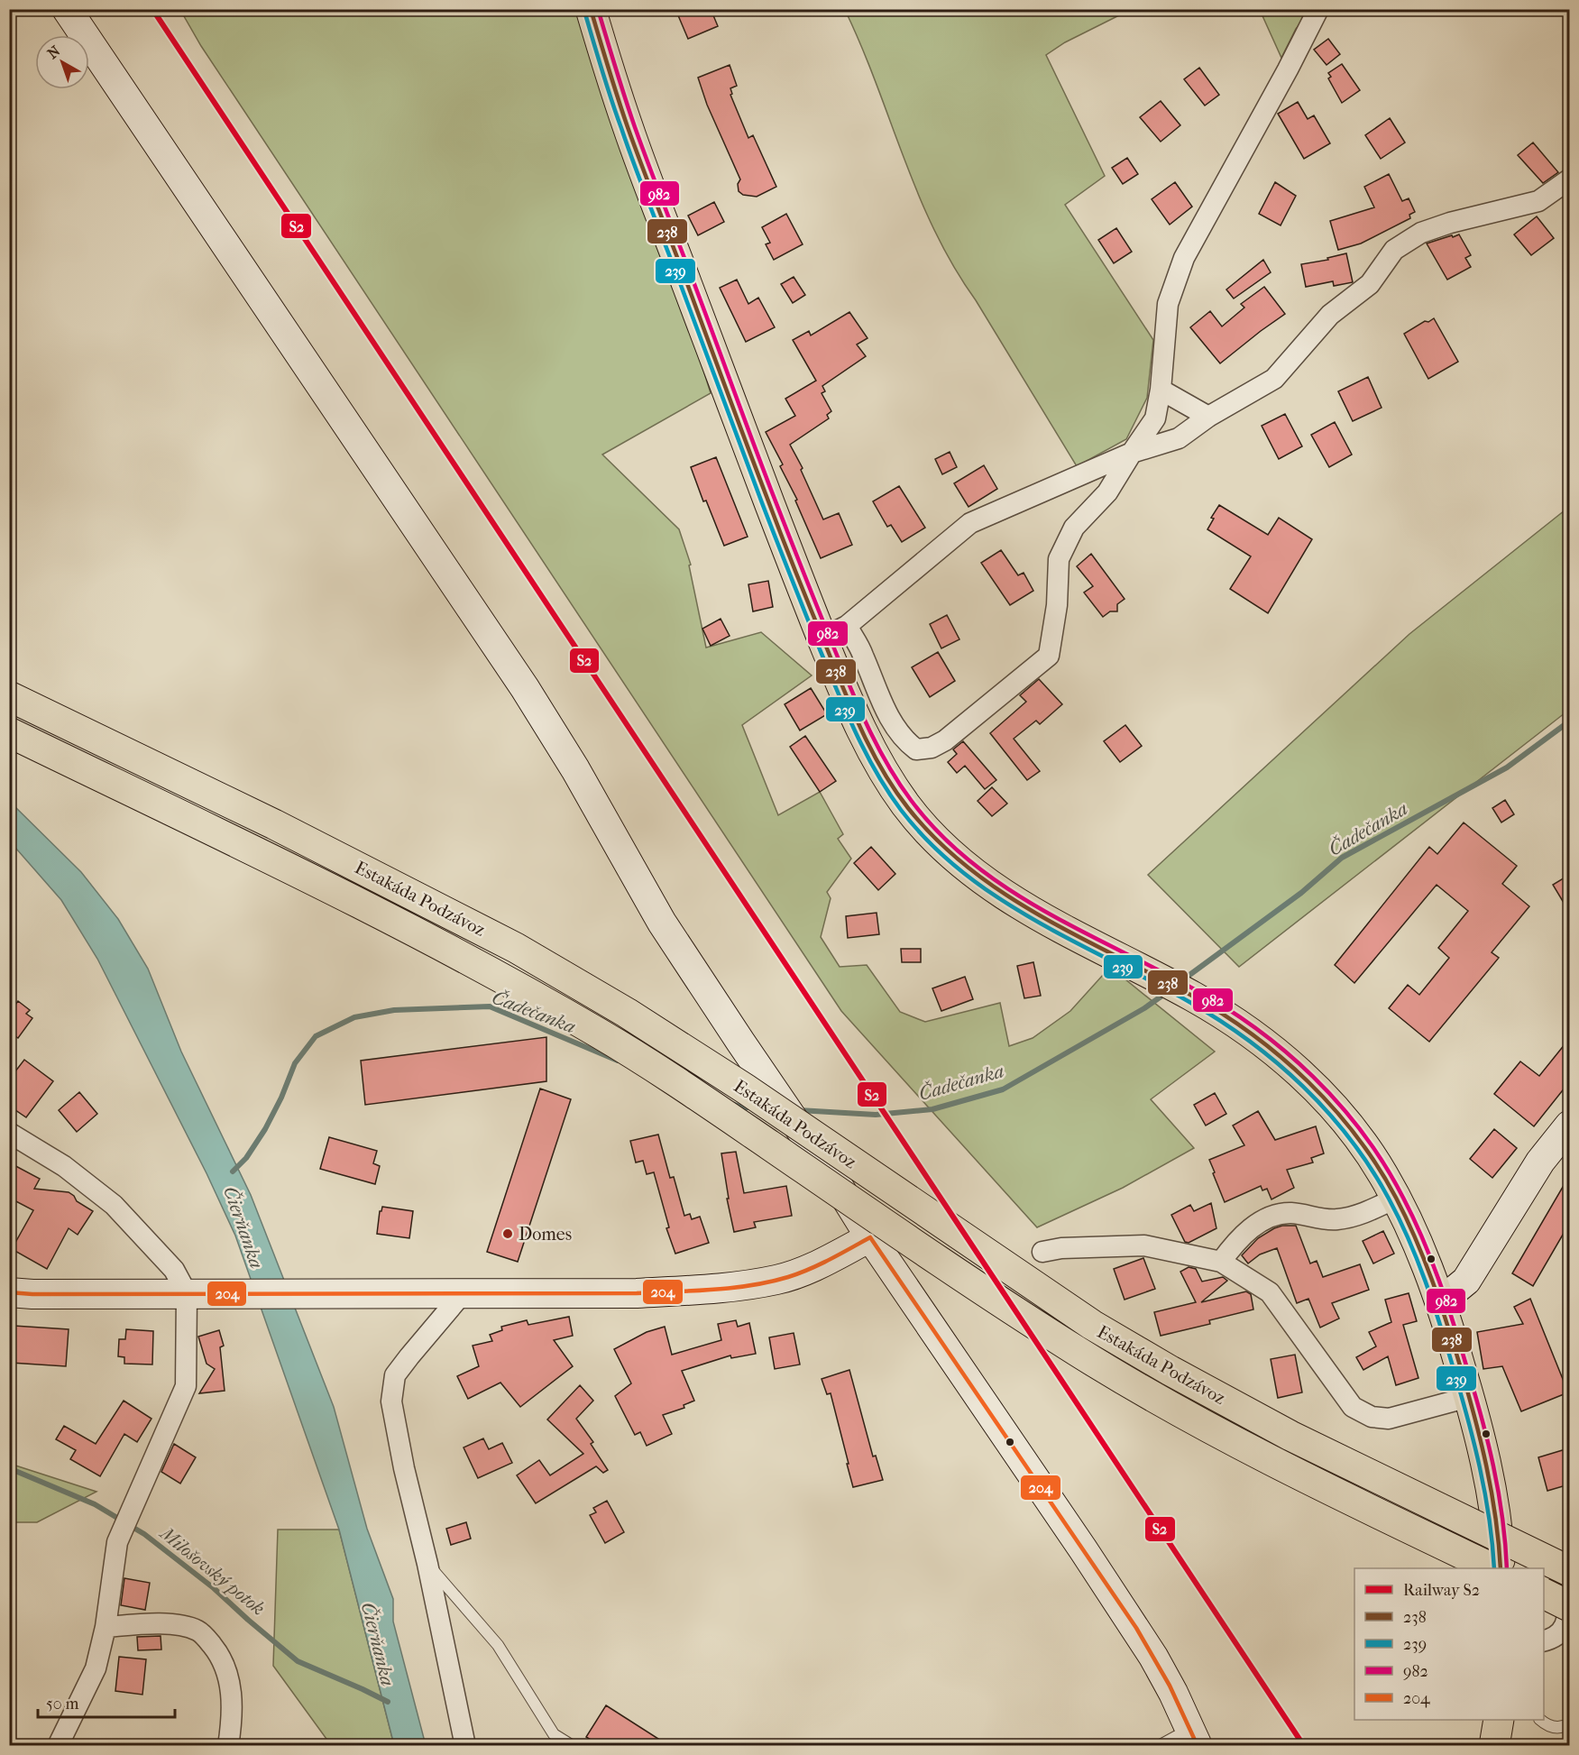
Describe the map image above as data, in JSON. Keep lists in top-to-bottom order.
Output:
{
  "streets": {
    "main road": ["Estakáda Podzávoz"]
  },
  "water": ["Čadečanka", "Čierňanka", "Milošovský potok"],
  "places": ["Domes"],
  "lines": [
    "rail line S2",
    "transit line 238",
    "transit line 982",
    "transit line 239",
    "transit line 204"
  ],
  "legend": [
    "Railway S2",
    "238",
    "239",
    "982",
    "204"
  ],
  "scale_bar": "50 m",
  "north": "top left"
}
